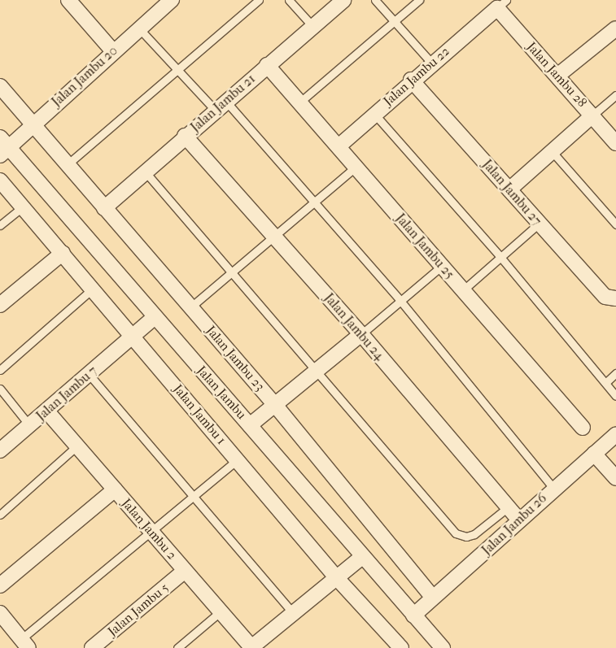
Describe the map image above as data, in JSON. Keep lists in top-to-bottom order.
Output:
{
  "streets": {
    "street": [
      "Jalan Jambu 28",
      "Jalan Jambu 20",
      "Jalan Jambu 22",
      "Jalan Jambu 21",
      "Jalan Jambu 27",
      "Jalan Jambu 25",
      "Jalan Jambu 24",
      "Jalan Jambu 23",
      "Jalan Jambu",
      "Jalan Jambu 7",
      "Jalan Jambu 1",
      "Jalan Jambu 26",
      "Jalan Jambu 2",
      "Jalan Jambu 5"
    ]
  },
  "crossings": [
    ["Jalan Jambu 28", "Jalan Jambu 22"],
    ["Jalan Jambu 20", "Jalan Jambu 23"],
    ["Jalan Jambu 20", "Jalan Jambu"],
    ["Jalan Jambu 22", "Jalan Jambu 27"],
    ["Jalan Jambu 22", "Jalan Jambu 25"],
    ["Jalan Jambu 21", "Jalan Jambu 25"],
    ["Jalan Jambu 21", "Jalan Jambu 24"],
    ["Jalan Jambu 21", "Jalan Jambu 23"],
    ["Jalan Jambu 24", "Jalan Jambu 26"],
    ["Jalan Jambu 23", "Jalan Jambu 26"],
    ["Jalan Jambu", "Jalan Jambu 7"],
    ["Jalan Jambu", "Jalan Jambu 26"],
    ["Jalan Jambu 7", "Jalan Jambu 1"],
    ["Jalan Jambu 7", "Jalan Jambu 2"],
    ["Jalan Jambu 2", "Jalan Jambu 5"]
  ]
}
